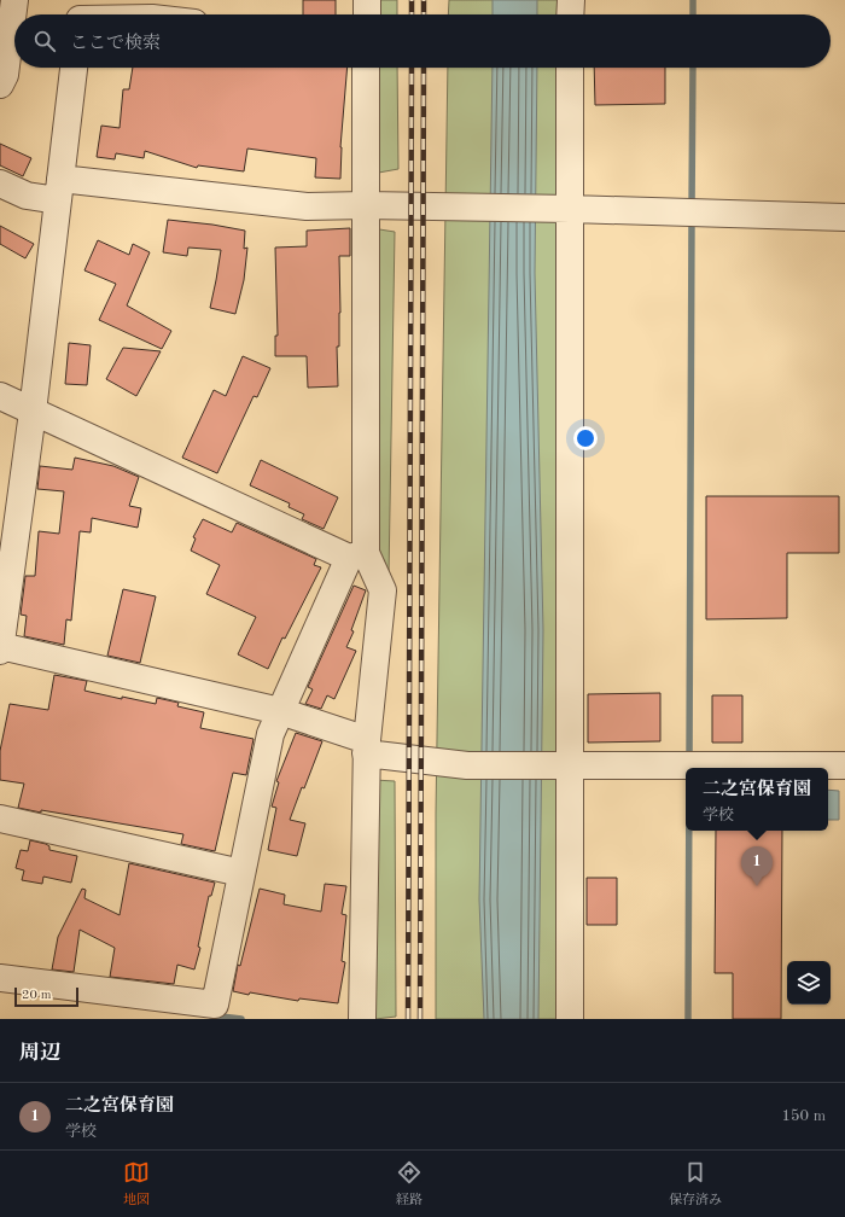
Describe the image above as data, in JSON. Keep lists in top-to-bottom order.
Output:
{
  "scale_bar": "20 m",
  "page": {
    "search": "ここで検索",
    "popup": ["二之宮保育園", "学校"],
    "pins": "1",
    "scale": "20 m",
    "heading": "周辺",
    "list": [
      {
        "mark": "1",
        "name": "二之宮保育園",
        "note": "学校",
        "value": "150 m"
      }
    ],
    "nav": ["地図", "経路", "保存済み"]
  }
}
